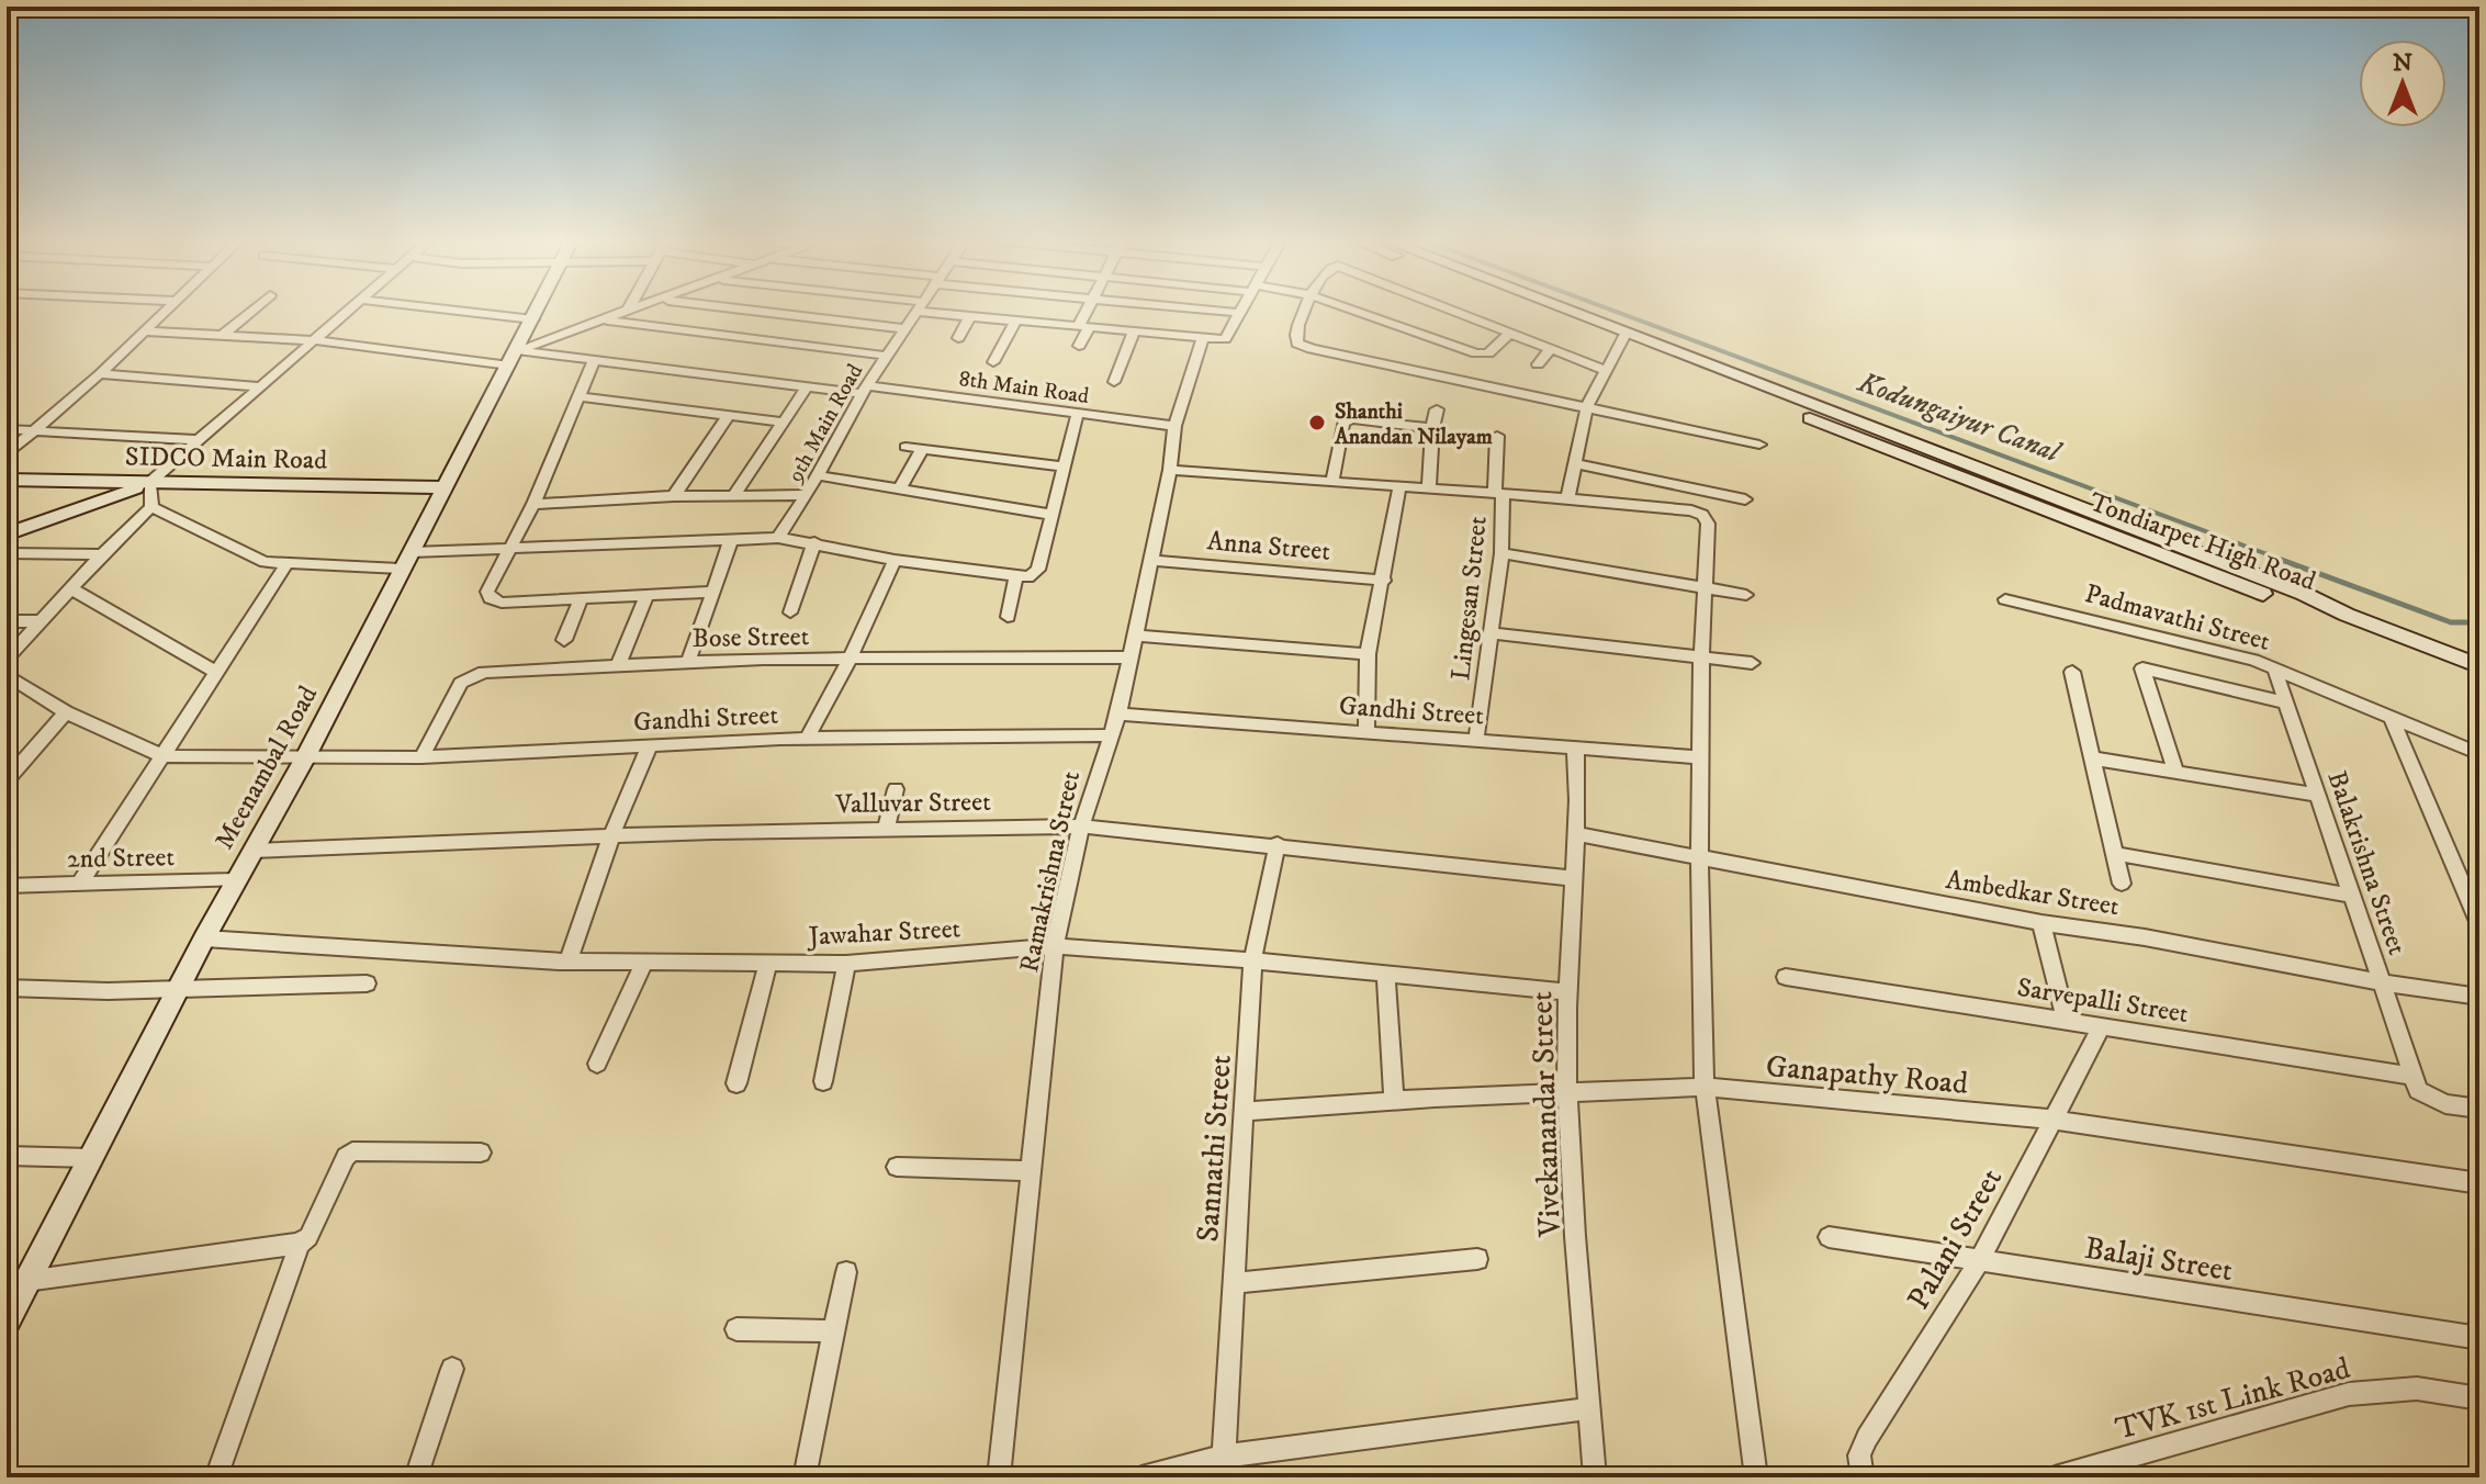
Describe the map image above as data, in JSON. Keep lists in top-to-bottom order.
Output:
{
  "streets": {
    "main road": ["SIDCO Main Road", "Tondiarpet High Road", "Meenambal Road"],
    "street": [
      "8th Main Road",
      "9th Main Road",
      "Anna Street",
      "Lingesan Street",
      "Padmavathi Street",
      "Bose Street",
      "Gandhi Street",
      "Valluvar Street",
      "2nd Street",
      "Balakrishna Street",
      "Ramakrishna Street",
      "Ambedkar Street",
      "Jawahar Street",
      "Sarvepalli Street",
      "Ganapathy Road",
      "Vivekanandar Street",
      "Sannathi Street",
      "Palani Street",
      "Balaji Street",
      "TVK 1st Link Road"
    ]
  },
  "crossings": [
    ["8th Main Road", "9th Main Road"],
    ["8th Main Road", "Meenambal Road"],
    ["8th Main Road", "Ramakrishna Street"],
    ["SIDCO Main Road", "Meenambal Road"],
    ["Anna Street", "Ramakrishna Street"],
    ["Lingesan Street", "Gandhi Street"],
    ["Padmavathi Street", "Balakrishna Street"],
    ["Bose Street", "Gandhi Street"],
    ["Bose Street", "Ramakrishna Street"],
    ["Gandhi Street", "Meenambal Road"],
    ["Gandhi Street", "Ramakrishna Street"],
    ["Gandhi Street", "Vivekanandar Street"],
    ["Meenambal Road", "Valluvar Street"],
    ["Meenambal Road", "2nd Street"],
    ["Meenambal Road", "Jawahar Street"],
    ["Valluvar Street", "Ramakrishna Street"],
    ["Valluvar Street", "Vivekanandar Street"],
    ["Valluvar Street", "Sannathi Street"],
    ["Balakrishna Street", "Ambedkar Street"],
    ["Balakrishna Street", "Sarvepalli Street"],
    ["Ramakrishna Street", "Jawahar Street"],
    ["Ambedkar Street", "Vivekanandar Street"],
    ["Jawahar Street", "Vivekanandar Street"],
    ["Jawahar Street", "Sannathi Street"],
    ["Sarvepalli Street", "Palani Street"],
    ["Ganapathy Road", "Vivekanandar Street"],
    ["Ganapathy Road", "Sannathi Street"],
    ["Ganapathy Road", "Palani Street"],
    ["Palani Street", "Balaji Street"]
  ],
  "water": ["Kodungaiyur Canal"],
  "places": ["Shanthi Anandan Nilayam"],
  "north": "top"
}
